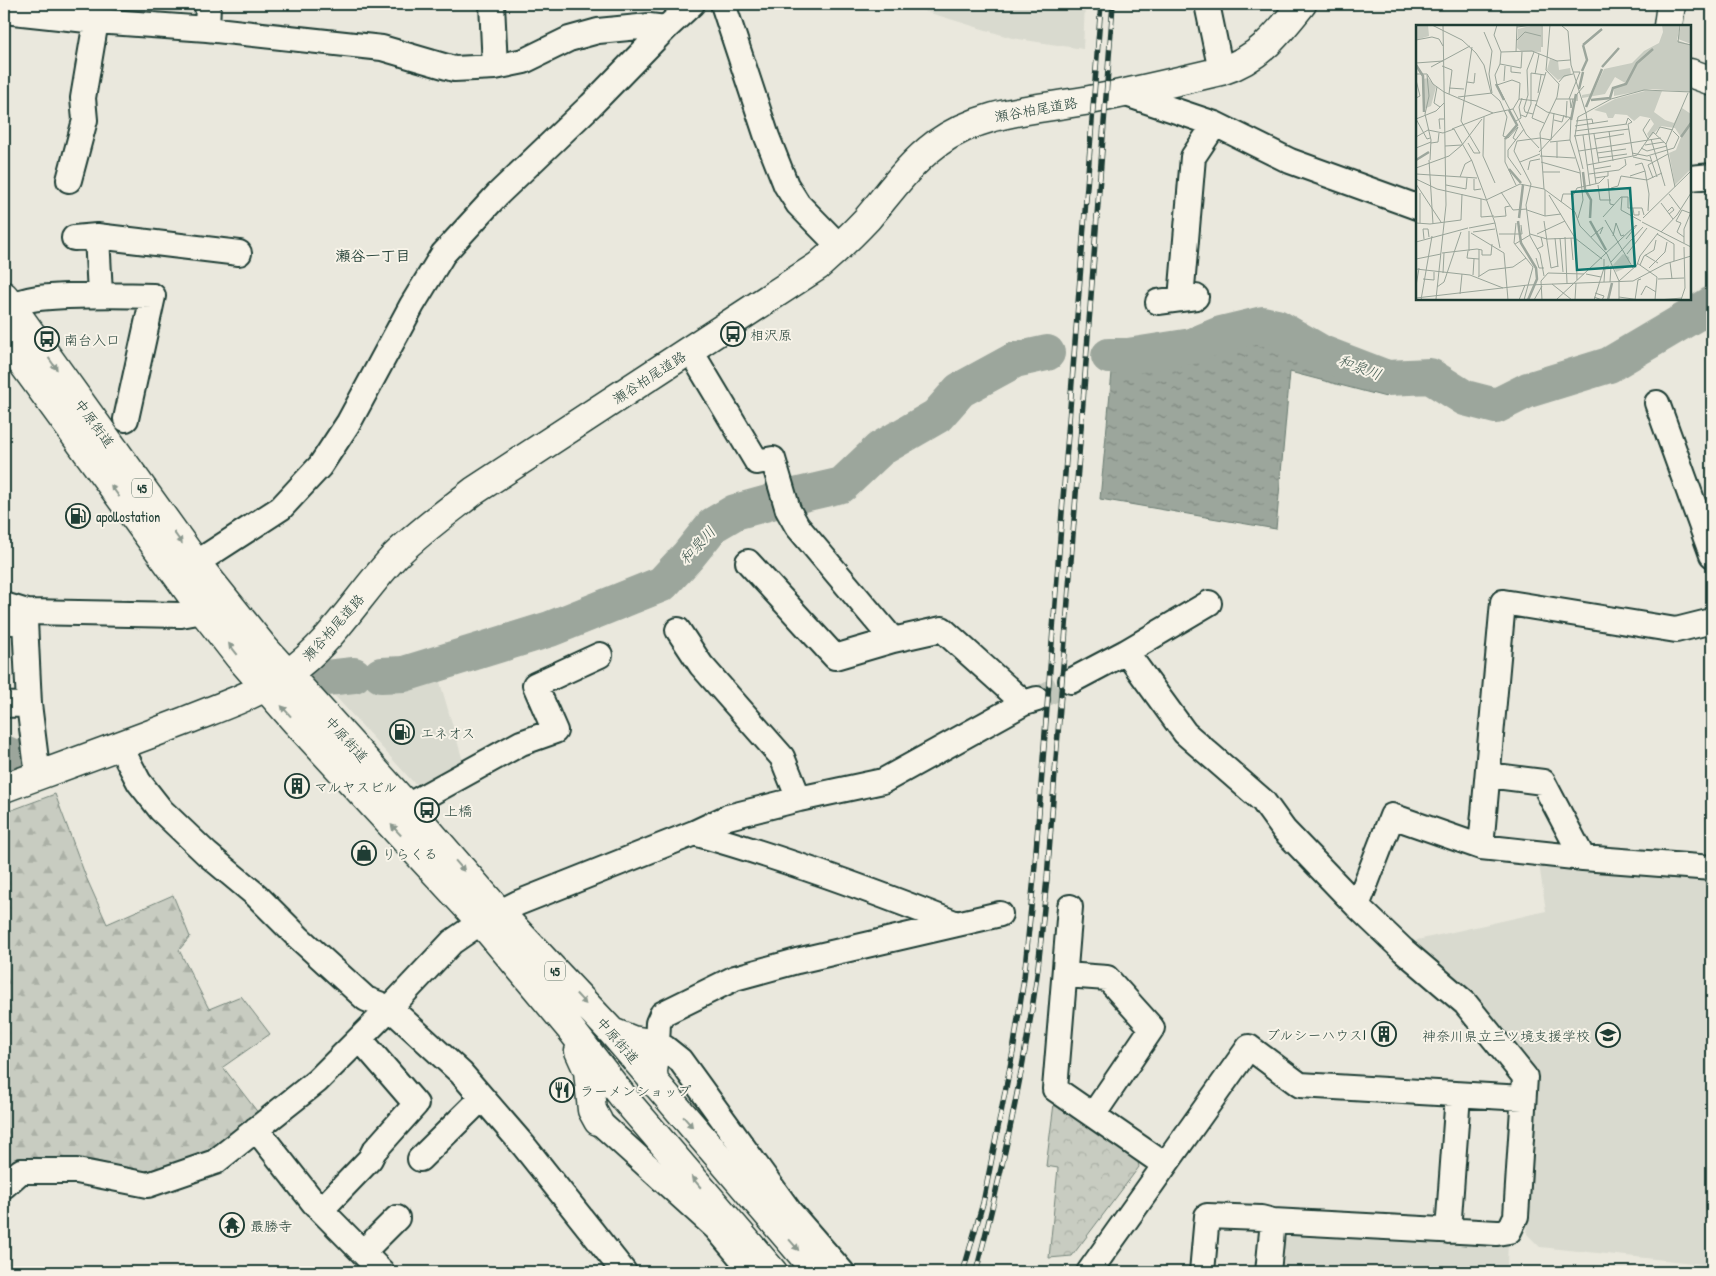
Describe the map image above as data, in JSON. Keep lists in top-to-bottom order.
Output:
{
  "streets": {
    "main road": ["瀬谷柏尾道路", "中原街道", "45"]
  },
  "crossings": [
    ["瀬谷柏尾道路", "中原街道"]
  ],
  "districts": ["瀬谷一丁目"],
  "water": ["和泉川"],
  "places": {
    "bus stop": ["相沢原", "南台入口", "上橋"],
    "fuel station": ["apollostation", "エネオス"],
    "building": ["マルヤスビル", "ブルシーハウスI"],
    "shop": ["りらくる"],
    "school or university": ["神奈川県立三ツ境支援学校"],
    "restaurant": ["ラーメンショップ"],
    "temple": ["最勝寺"]
  }
}
